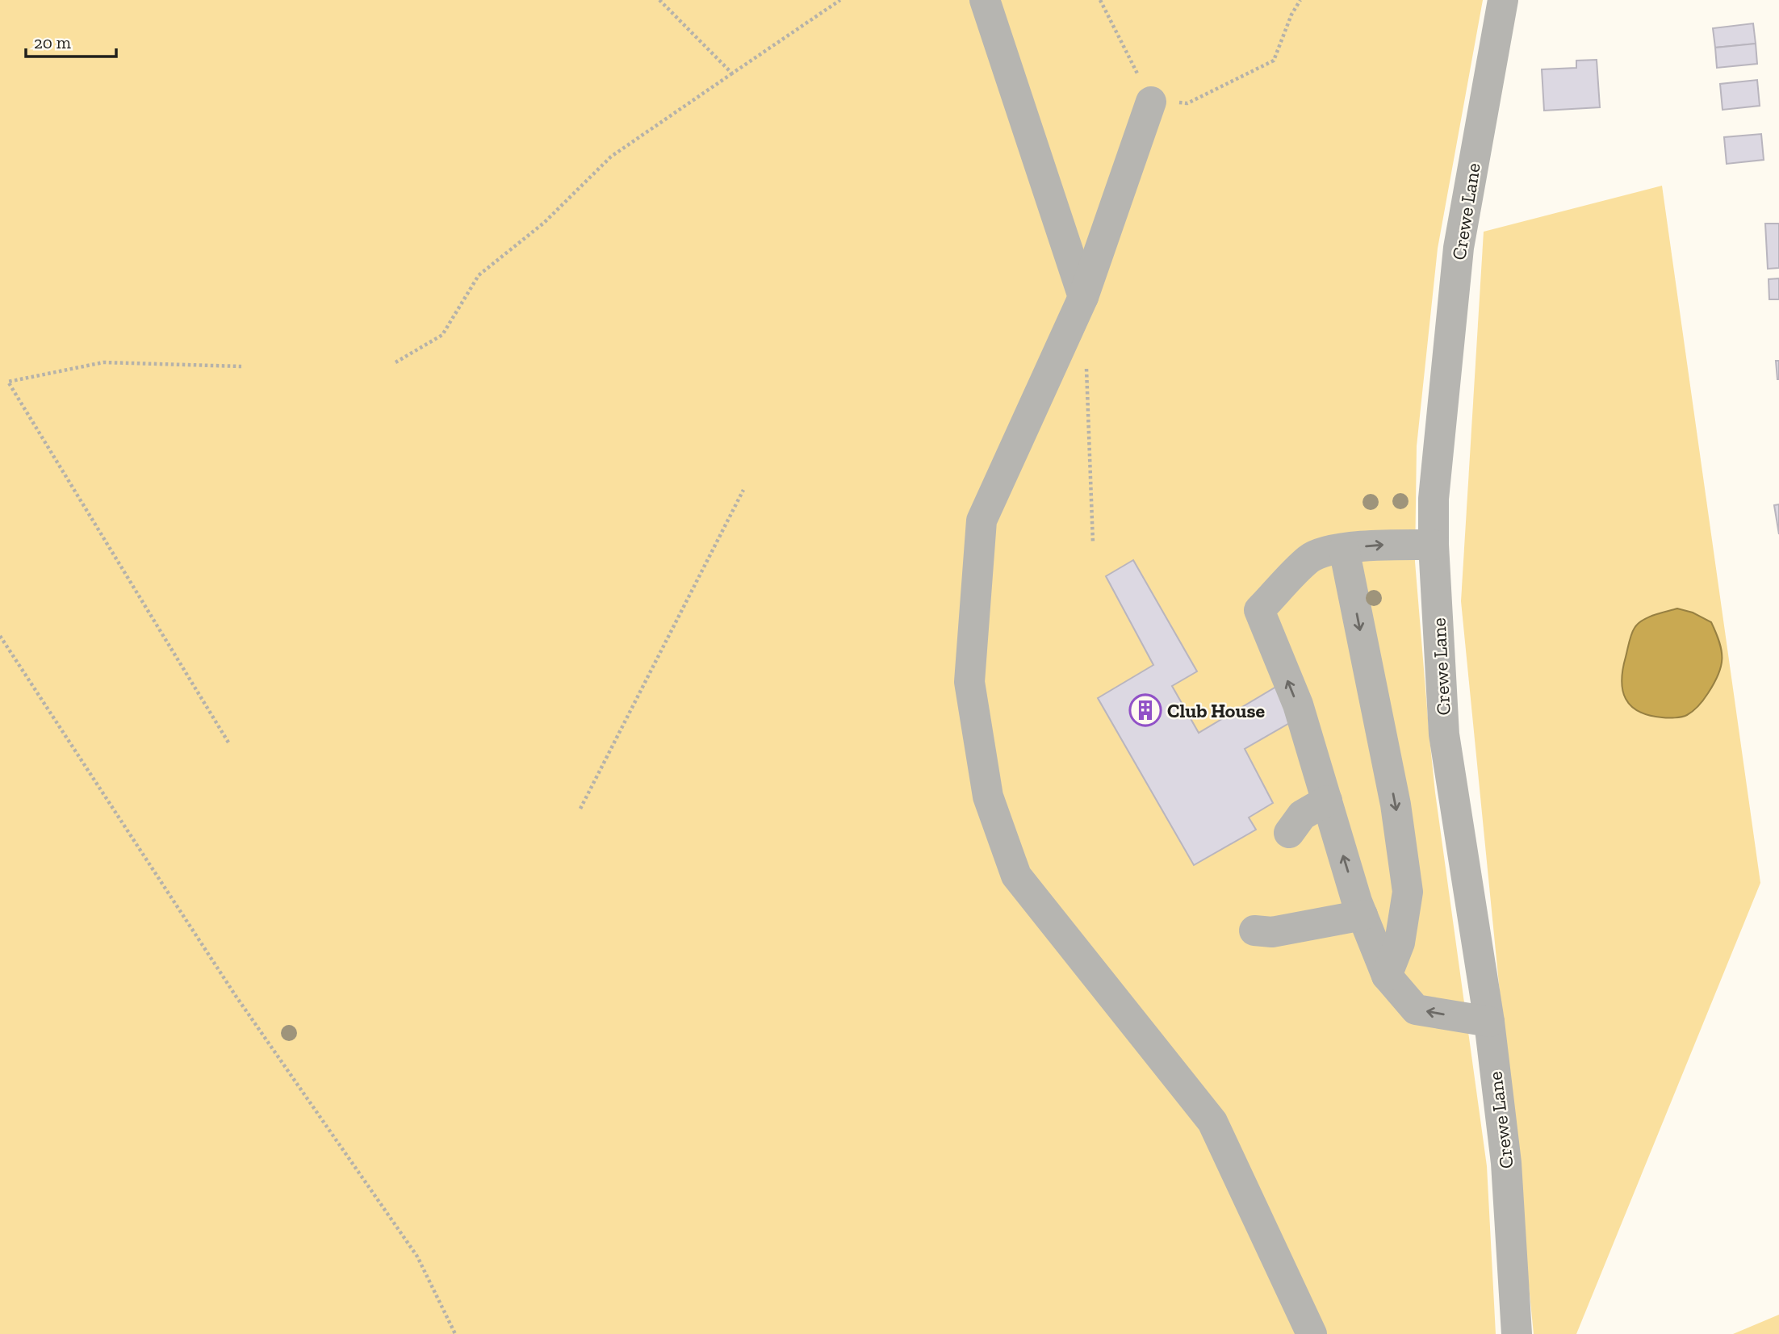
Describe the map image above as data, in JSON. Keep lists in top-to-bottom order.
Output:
{
  "streets": {
    "street": ["Crewe Lane"]
  },
  "places": {
    "building": ["Club House"]
  },
  "scale_bar": "20 m"
}
